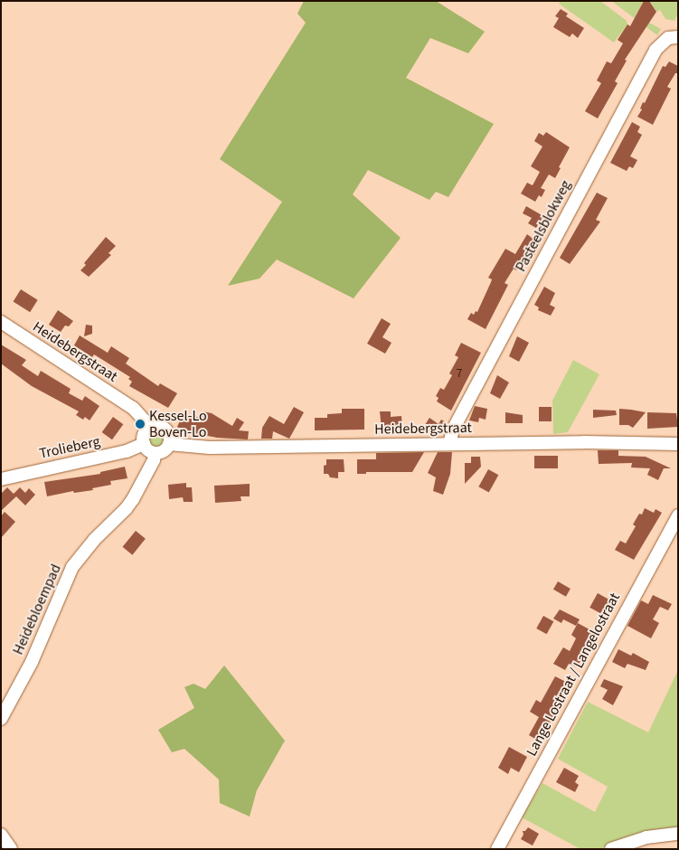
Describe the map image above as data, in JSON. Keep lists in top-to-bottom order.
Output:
{
  "streets": {
    "street": [
      "Pasteelsblokweg",
      "Heidebergstraat",
      "Trolieberg",
      "Heidebloempad",
      "Lange Lostraat / Langelostraat"
    ]
  },
  "crossings": [
    ["Pasteelsblokweg", "Heidebergstraat"],
    ["Heidebergstraat", "Trolieberg"],
    ["Heidebergstraat", "Heidebloempad"],
    ["Trolieberg", "Heidebloempad"]
  ],
  "places": ["Kessel-Lo Boven-Lo"],
  "house_numbers": ["7"]
}
